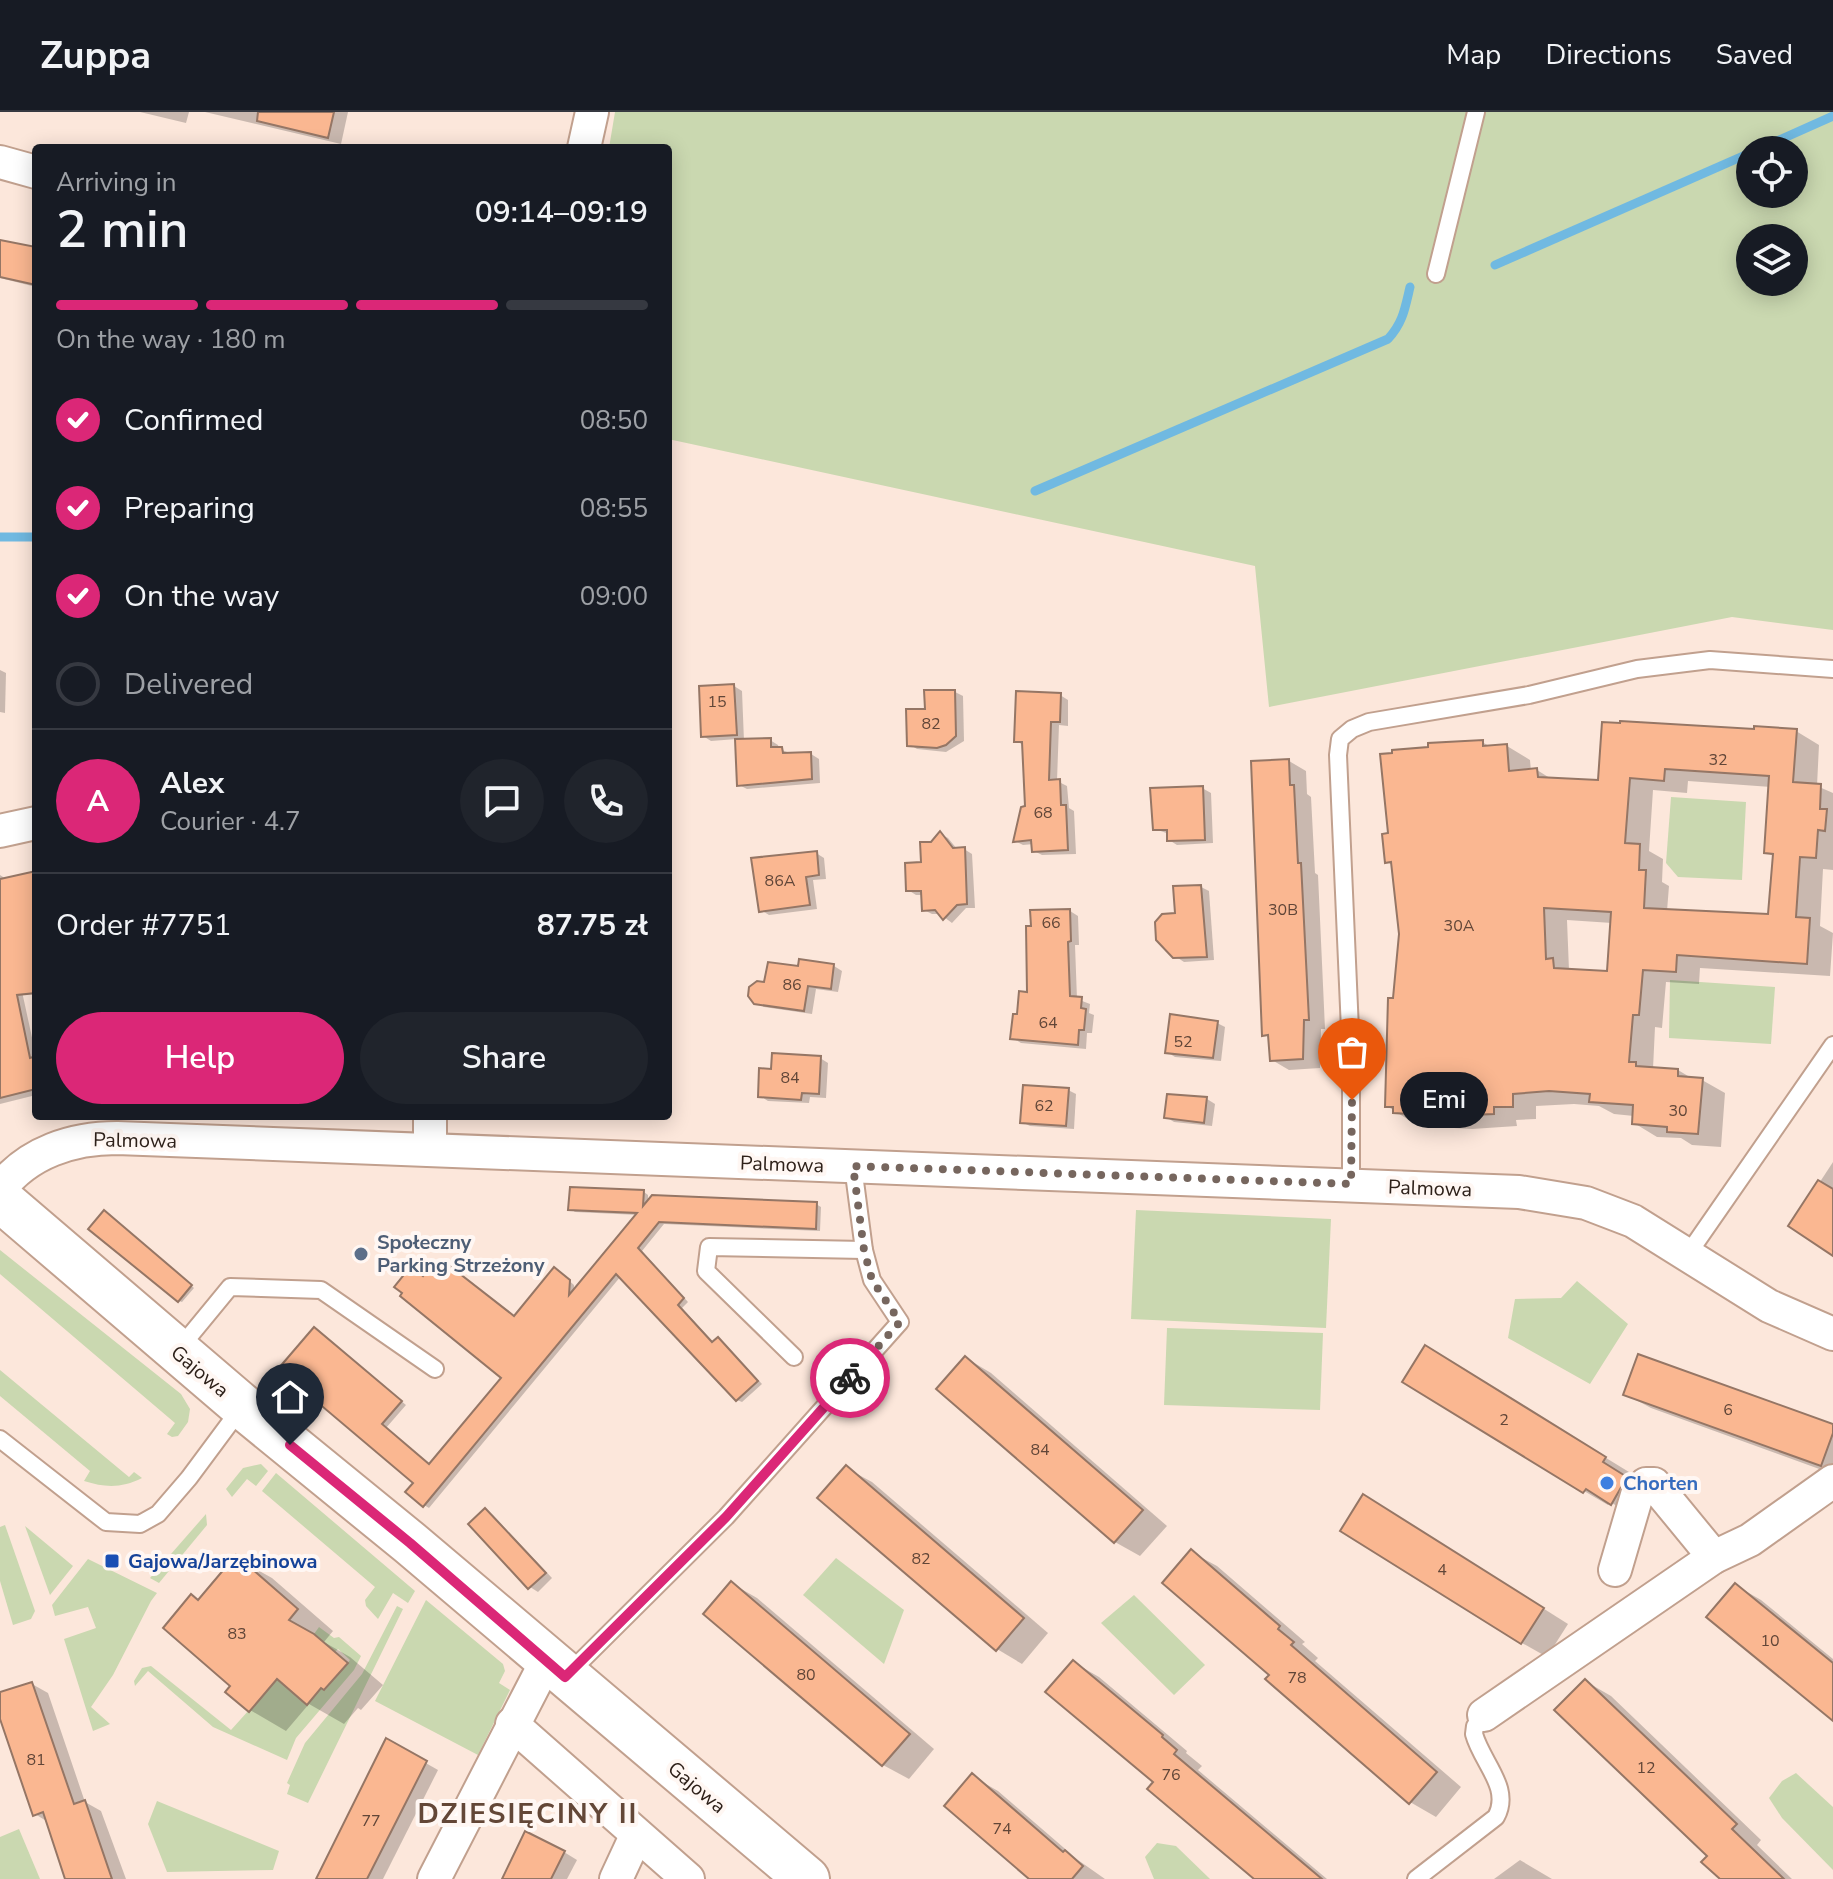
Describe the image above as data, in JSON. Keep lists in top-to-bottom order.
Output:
{
  "streets": {
    "street": ["Palmowa", "Gajowa"]
  },
  "districts": ["DZIESIĘCINY II"],
  "places": {
    "other": ["Emi", "Społeczny Parking Strzeżony", "Chorten"],
    "transit": ["Gajowa/Jarzębinowa"]
  },
  "house_numbers": [
    "15",
    "82",
    "32",
    "68",
    "86A",
    "30B",
    "66",
    "30A",
    "86",
    "64",
    "52",
    "84",
    "62",
    "30",
    "6",
    "2",
    "84",
    "82",
    "4",
    "83",
    "10",
    "80",
    "78",
    "81",
    "12",
    "76",
    "77",
    "74"
  ],
  "page": {
    "header": "Zuppa",
    "nav": ["Map", "Directions", "Saved"],
    "heading": ["2 min", "Arriving in", "09:14–09:19"],
    "panel": [
      "Alex",
      "Courier · 4.7",
      "Order #7751",
      "87.75 zł"
    ],
    "bar": "On the way · 180 m",
    "list": [
      ["Confirmed", "08:50"],
      ["Preparing", "08:55"],
      ["On the way", "09:00"],
      "Delivered"
    ],
    "round": "A",
    "buttons": ["Help", "Share"],
    "bubble": "Emi"
  }
}
